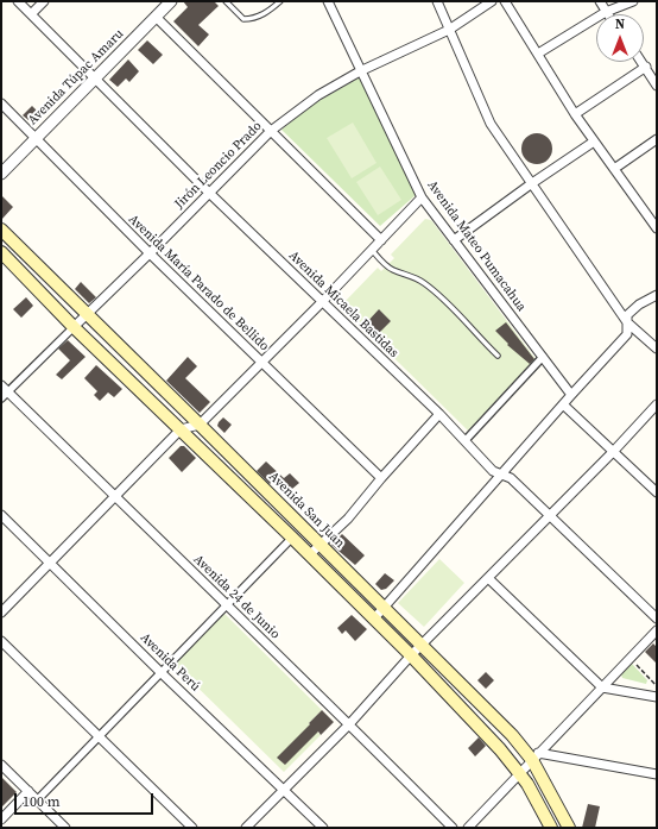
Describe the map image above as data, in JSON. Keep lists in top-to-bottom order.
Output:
{
  "streets": {
    "main road": ["Avenida San Juan"],
    "street": [
      "Avenida Túpac Amaru",
      "Jirón Leoncio Prado",
      "Avenida Mateo Pumacahua",
      "Avenida María Parado de Bellido",
      "Avenida Micaela Bastidas",
      "Avenida 24 de Junio",
      "Avenida Perú"
    ]
  },
  "crossings": [
    ["Avenida Túpac Amaru", "Avenida María Parado de Bellido"],
    ["Avenida Túpac Amaru", "Avenida Micaela Bastidas"],
    ["Jirón Leoncio Prado", "Avenida Mateo Pumacahua"],
    ["Jirón Leoncio Prado", "Avenida María Parado de Bellido"],
    ["Jirón Leoncio Prado", "Avenida Micaela Bastidas"],
    ["Jirón Leoncio Prado", "Avenida San Juan"],
    ["Jirón Leoncio Prado", "Avenida 24 de Junio"]
  ],
  "scale_bar": "100 m",
  "north": "top"
}
